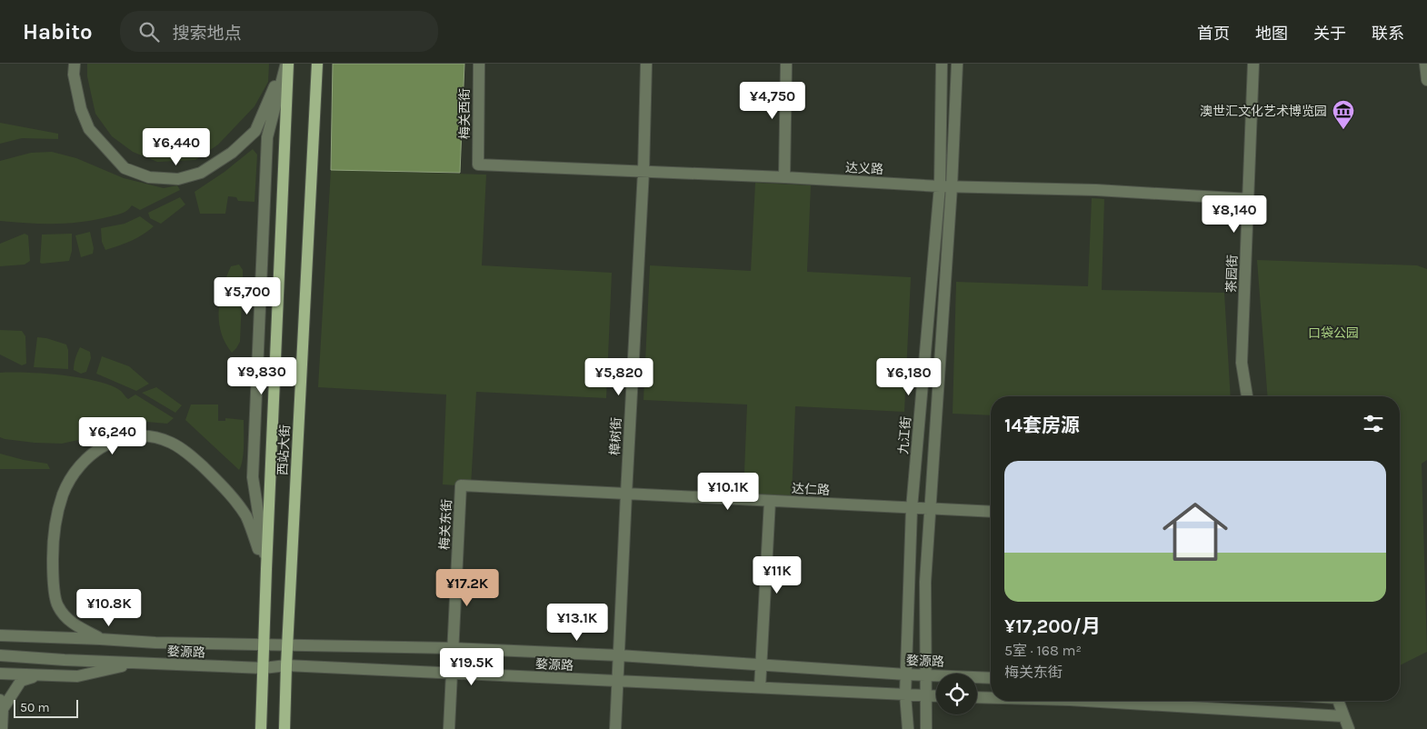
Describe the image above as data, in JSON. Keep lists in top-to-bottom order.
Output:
{
  "streets": {
    "main road": ["西站大街"],
    "street": [
      "梅关西街",
      "达义路",
      "茶园街",
      "九江街",
      "樟树街",
      "达仁路",
      "梅关东街",
      "婺源路"
    ]
  },
  "crossings": [
    ["梅关西街", "达义路"],
    ["达义路", "茶园街"],
    ["达义路", "九江街"],
    ["达义路", "樟树街"],
    ["九江街", "达仁路"],
    ["九江街", "婺源路"],
    ["樟树街", "达仁路"],
    ["樟树街", "婺源路"],
    ["西站大街", "婺源路"],
    ["达仁路", "梅关东街"],
    ["梅关东街", "婺源路"]
  ],
  "parks": ["口袋公园"],
  "places": {
    "museum": ["澳世汇文化艺术博览园"]
  },
  "scale_bar": "50 m",
  "page": {
    "header": "Habito",
    "search": "搜索地点",
    "nav": [
      "首页",
      "地图",
      "关于",
      "联系"
    ],
    "price": [
      "¥4,750",
      "¥6,440",
      "¥8,140",
      "¥5,700",
      "¥9,830",
      "¥5,820",
      "¥6,180",
      "¥6,240",
      "¥10.1K",
      "¥11K",
      "¥17.2K",
      "¥10.8K",
      "¥13.1K",
      "¥19.5K"
    ],
    "heading": "14套房源",
    "list": [
      {
        "name": "¥17,200/月",
        "note": "5室 · 168 m² · 梅关东街"
      }
    ],
    "scale": "50 m"
  }
}
